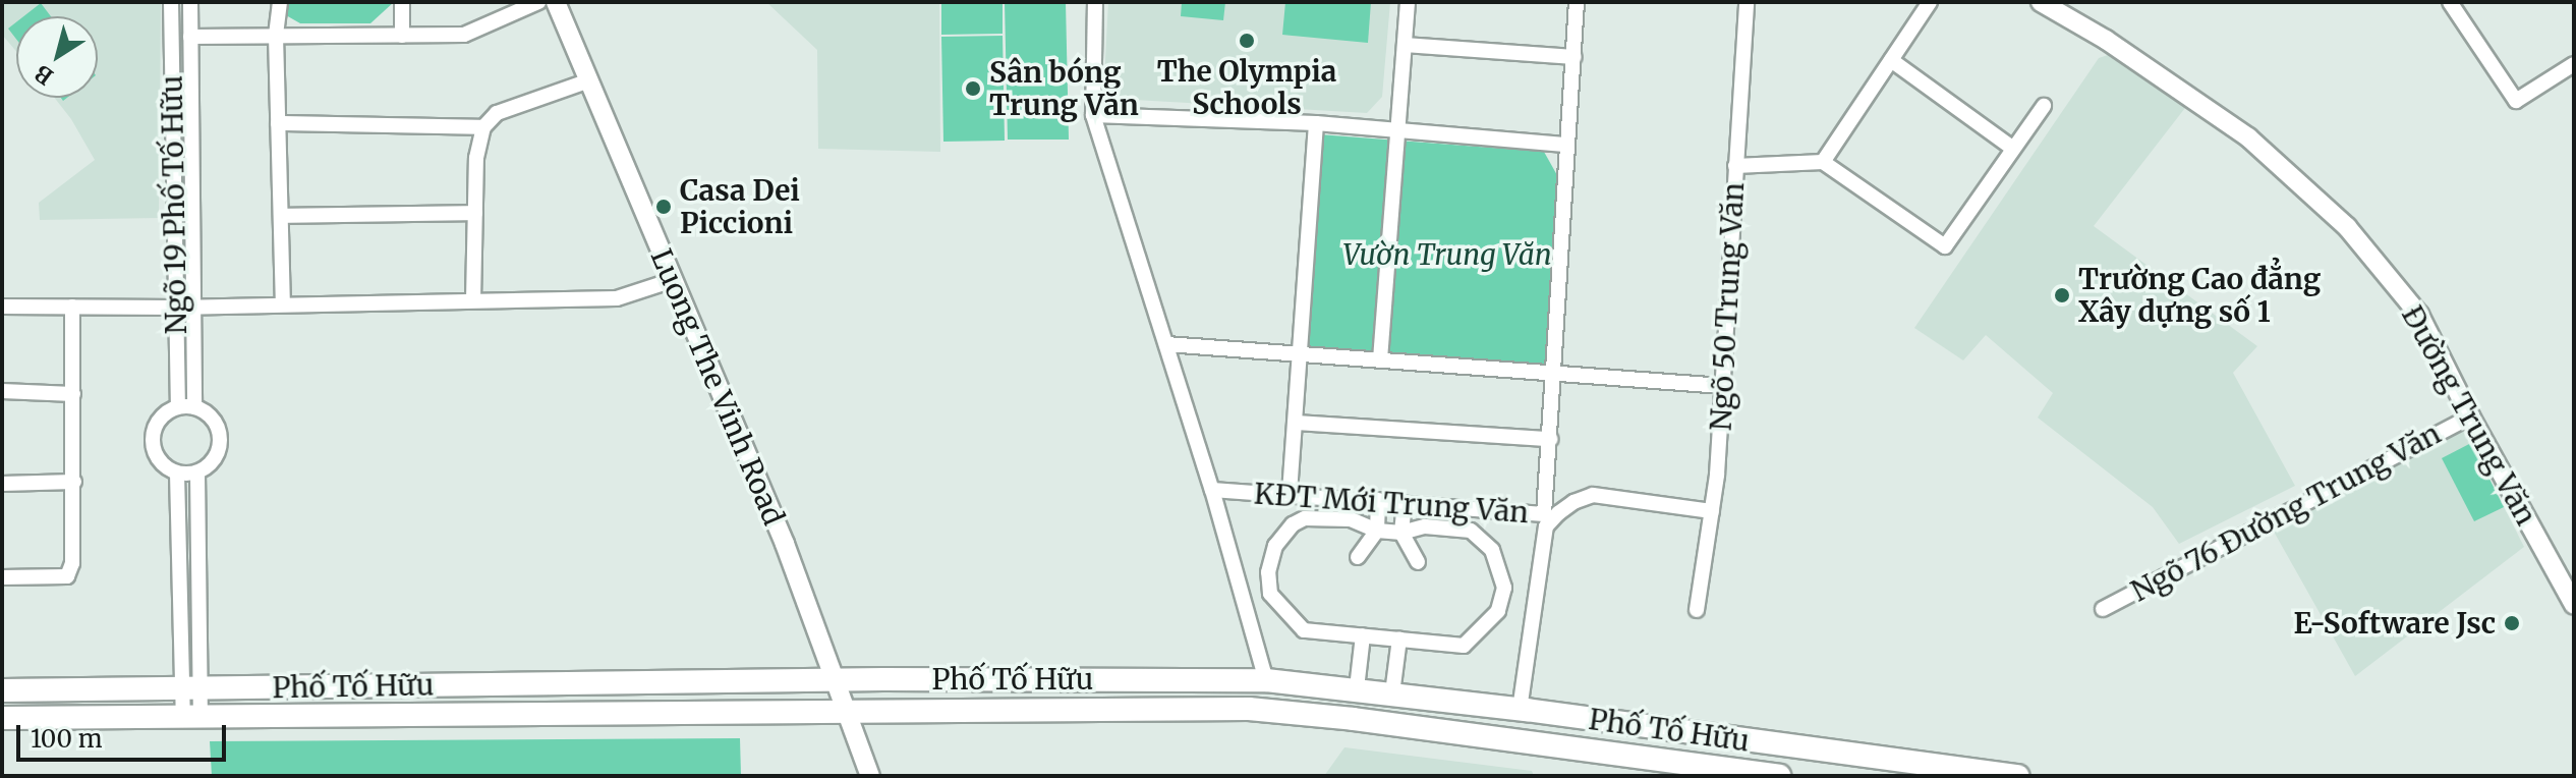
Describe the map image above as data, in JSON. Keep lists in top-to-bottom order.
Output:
{
  "streets": {
    "main road": ["Phố Tố Hữu"],
    "street": [
      "Ngõ 19 Phố Tố Hữu",
      "Ngõ 50 Trung Văn",
      "Luong The Vinh Road",
      "Đường Trung Văn",
      "KĐT Mới Trung Văn",
      "Ngõ 76 Đường Trung Văn"
    ]
  },
  "crossings": [
    ["Luong The Vinh Road", "Phố Tố Hữu"],
    ["Đường Trung Văn", "Ngõ 76 Đường Trung Văn"]
  ],
  "parks": ["Vườn Trung Văn"],
  "places": [
    "The Olympia Schools",
    "Sân bóng Trung Văn",
    "Casa Dei Piccioni",
    "Trường Cao đẳng Xây dựng số 1",
    "E-Software Jsc"
  ],
  "scale_bar": "100 m",
  "north": "bottom left"
}
